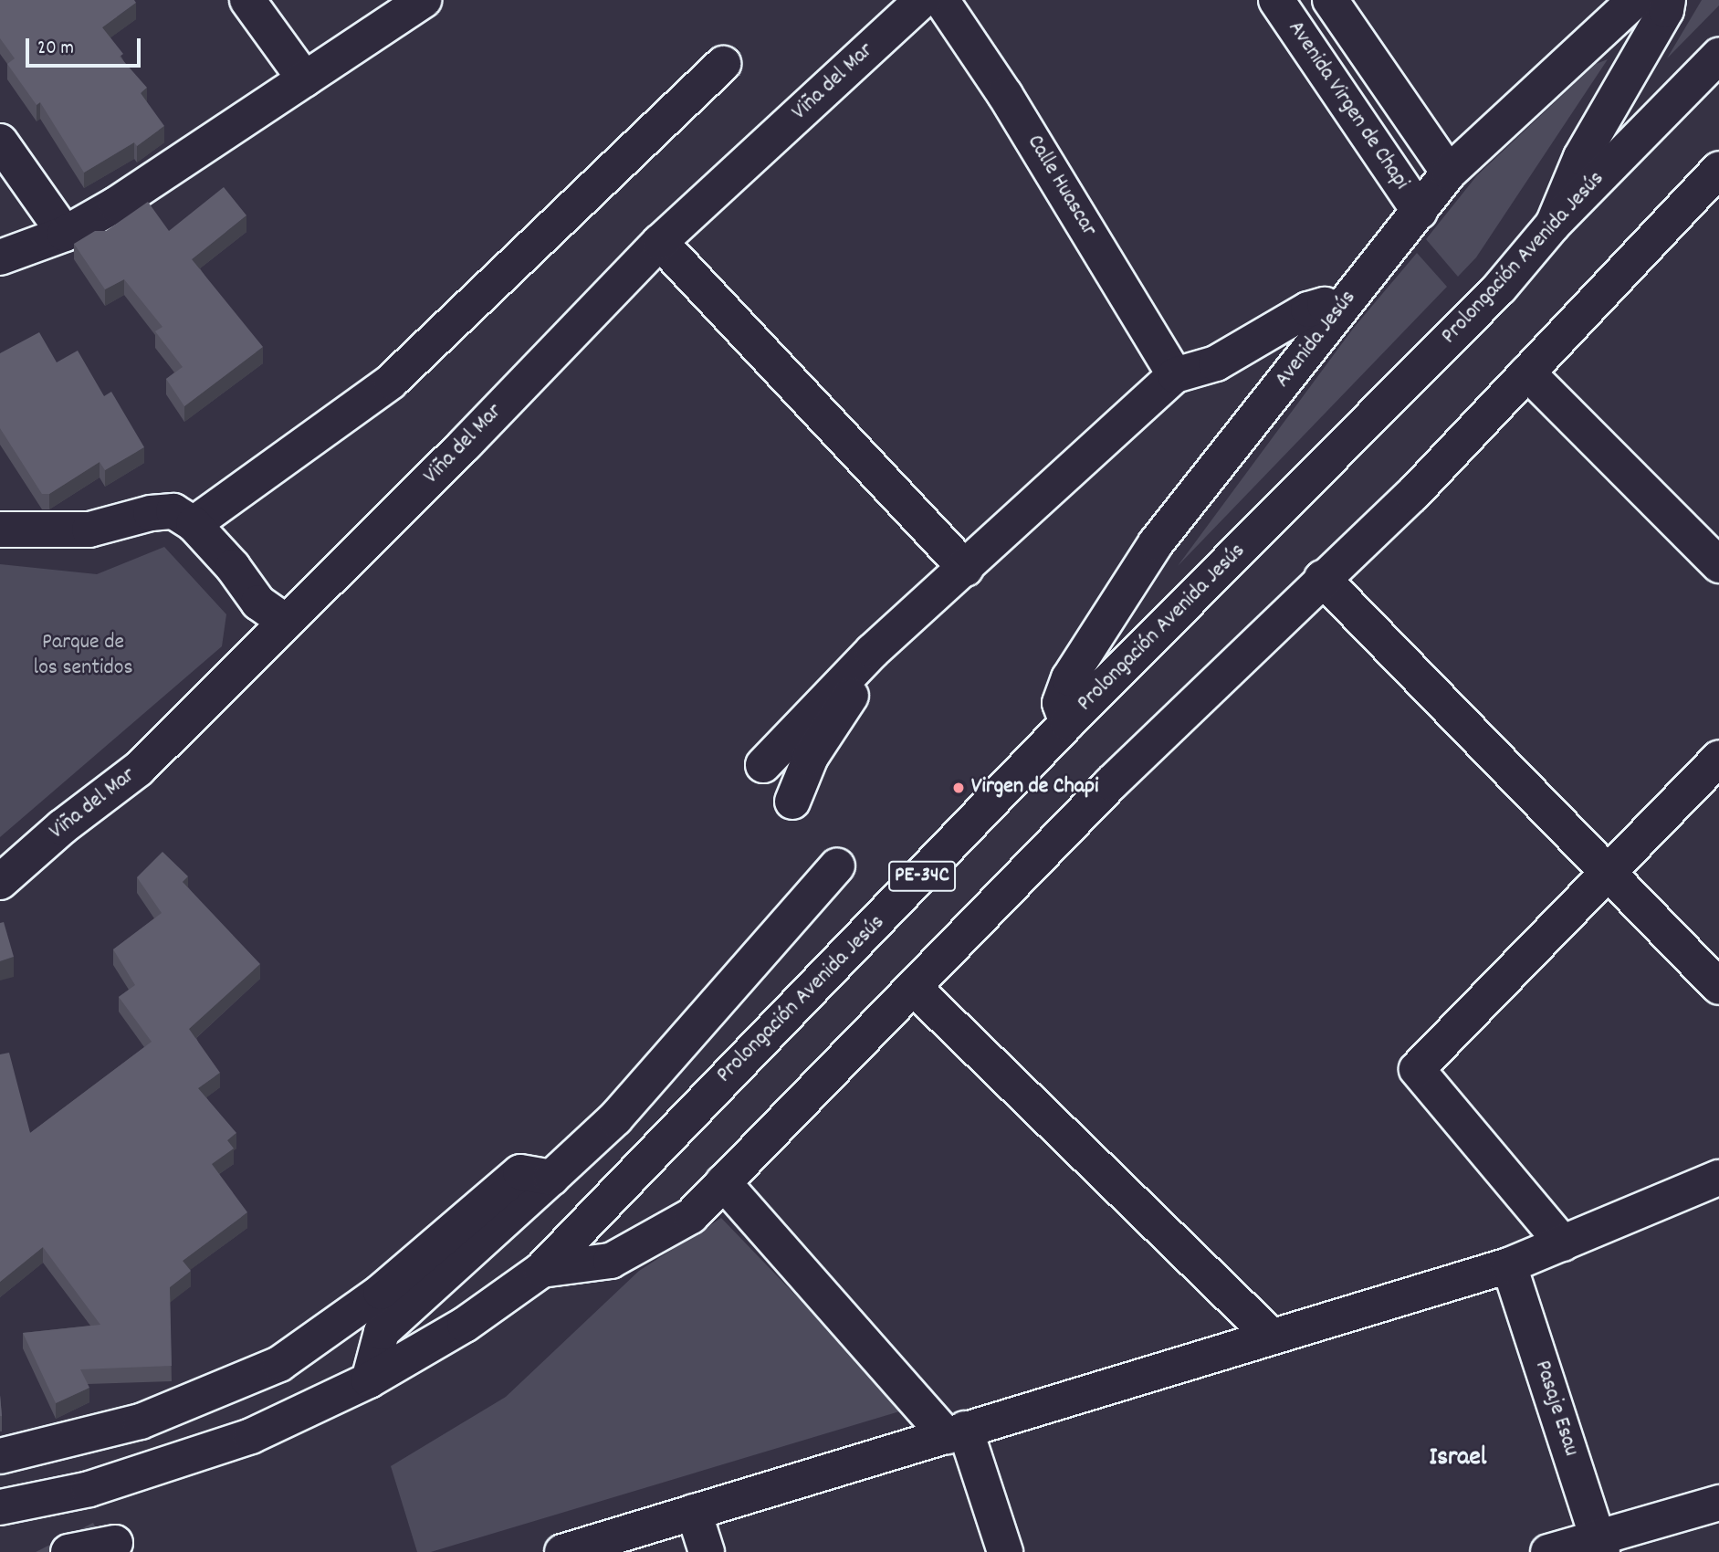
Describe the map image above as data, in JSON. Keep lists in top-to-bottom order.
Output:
{
  "streets": {
    "street": [
      "Viña del Mar",
      "Avenida Virgen de Chapi",
      "Calle Huascar",
      "Prolongación Avenida Jesús",
      "Avenida Jesús",
      "PE-34C",
      "Pasaje Esau"
    ]
  },
  "crossings": [
    ["Avenida Virgen de Chapi", "Avenida Jesús"],
    ["Prolongación Avenida Jesús", "Avenida Jesús"]
  ],
  "districts": ["Israel"],
  "parks": ["Parque de los sentidos"],
  "places": ["Virgen de Chapi"],
  "scale_bar": "20 m"
}
